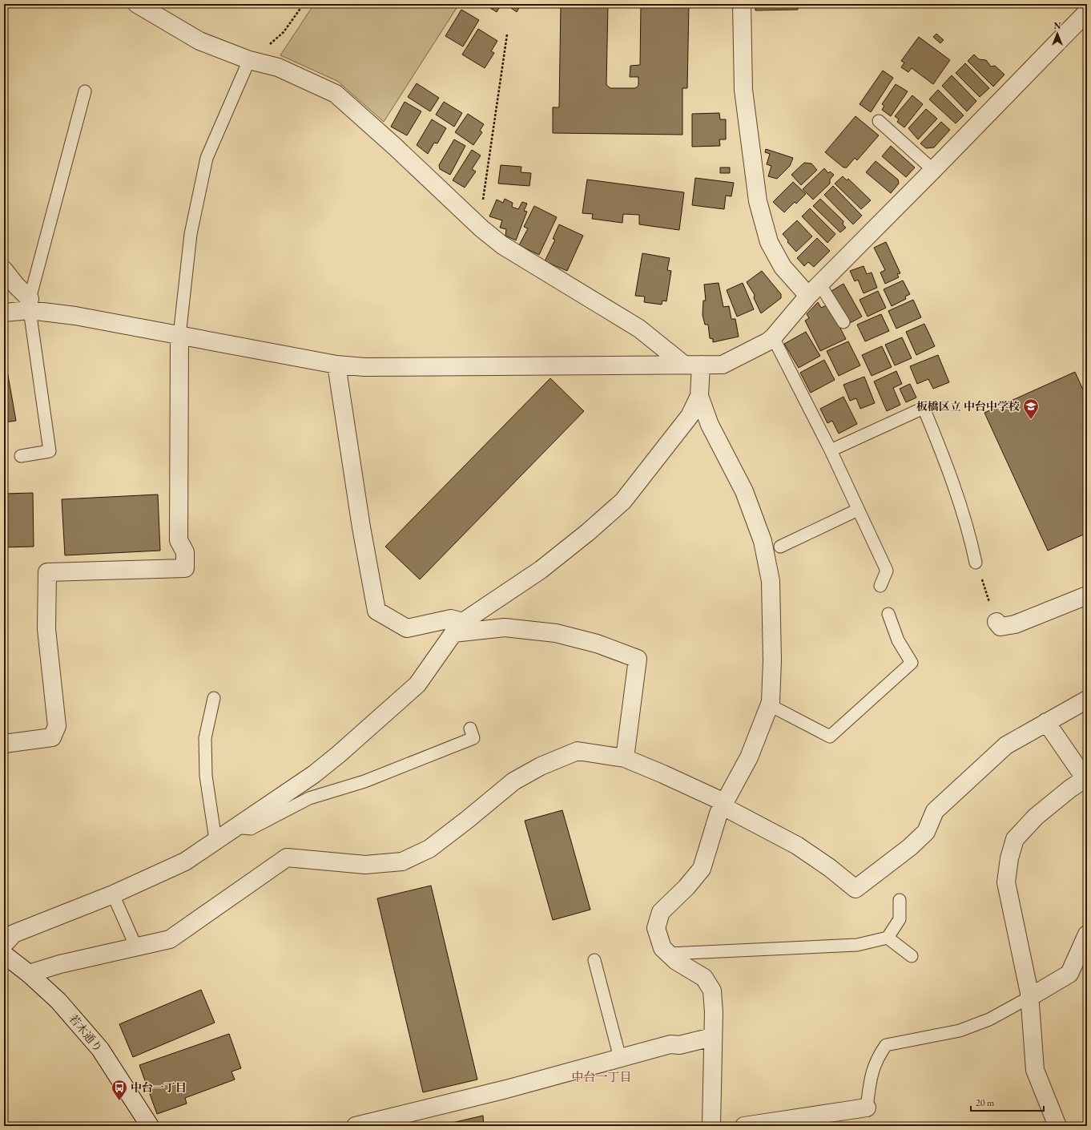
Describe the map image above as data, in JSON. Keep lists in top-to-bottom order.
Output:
{
  "streets": {
    "street": ["若木通り"]
  },
  "districts": ["中台一丁目"],
  "places": {
    "school or university": ["板橋区立 中台中学校"],
    "bus stop": ["中台一丁目"]
  },
  "scale_bar": "20 m",
  "north": "top"
}
